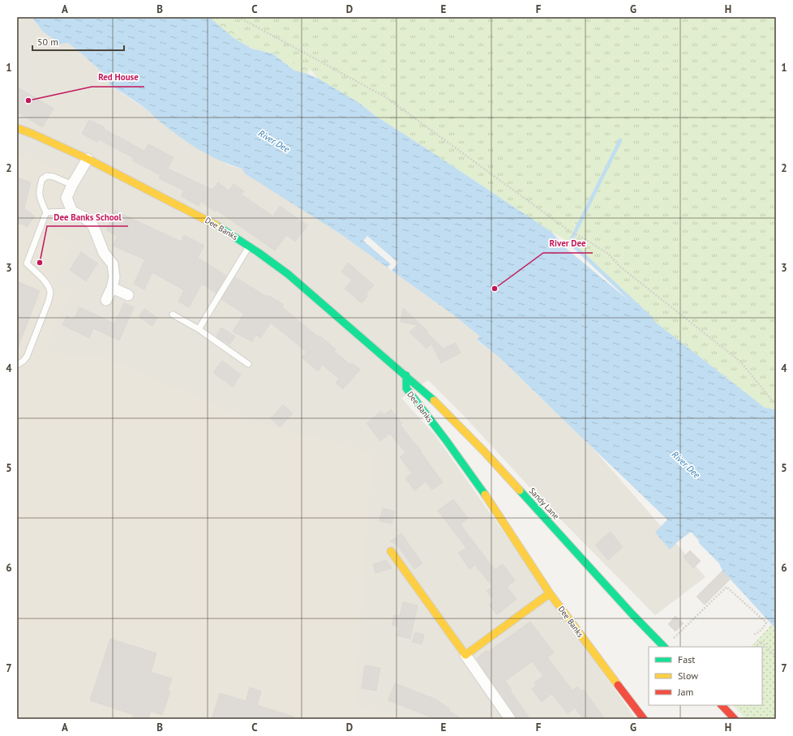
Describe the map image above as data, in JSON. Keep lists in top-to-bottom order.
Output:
{
  "streets": {
    "main road": ["Dee Banks", "Sandy Lane"]
  },
  "crossings": [
    ["Dee Banks", "Sandy Lane"]
  ],
  "water": ["River Dee"],
  "places": ["Red House", "Dee Banks School", "River Dee"],
  "legend": ["Fast", "Slow", "Jam"],
  "scale_bar": "50 m",
  "grid": {
    "columns": [
      "A",
      "B",
      "C",
      "D",
      "E",
      "F",
      "G",
      "H"
    ],
    "rows": [
      "1",
      "2",
      "3",
      "4",
      "5",
      "6",
      "7"
    ]
  }
}
